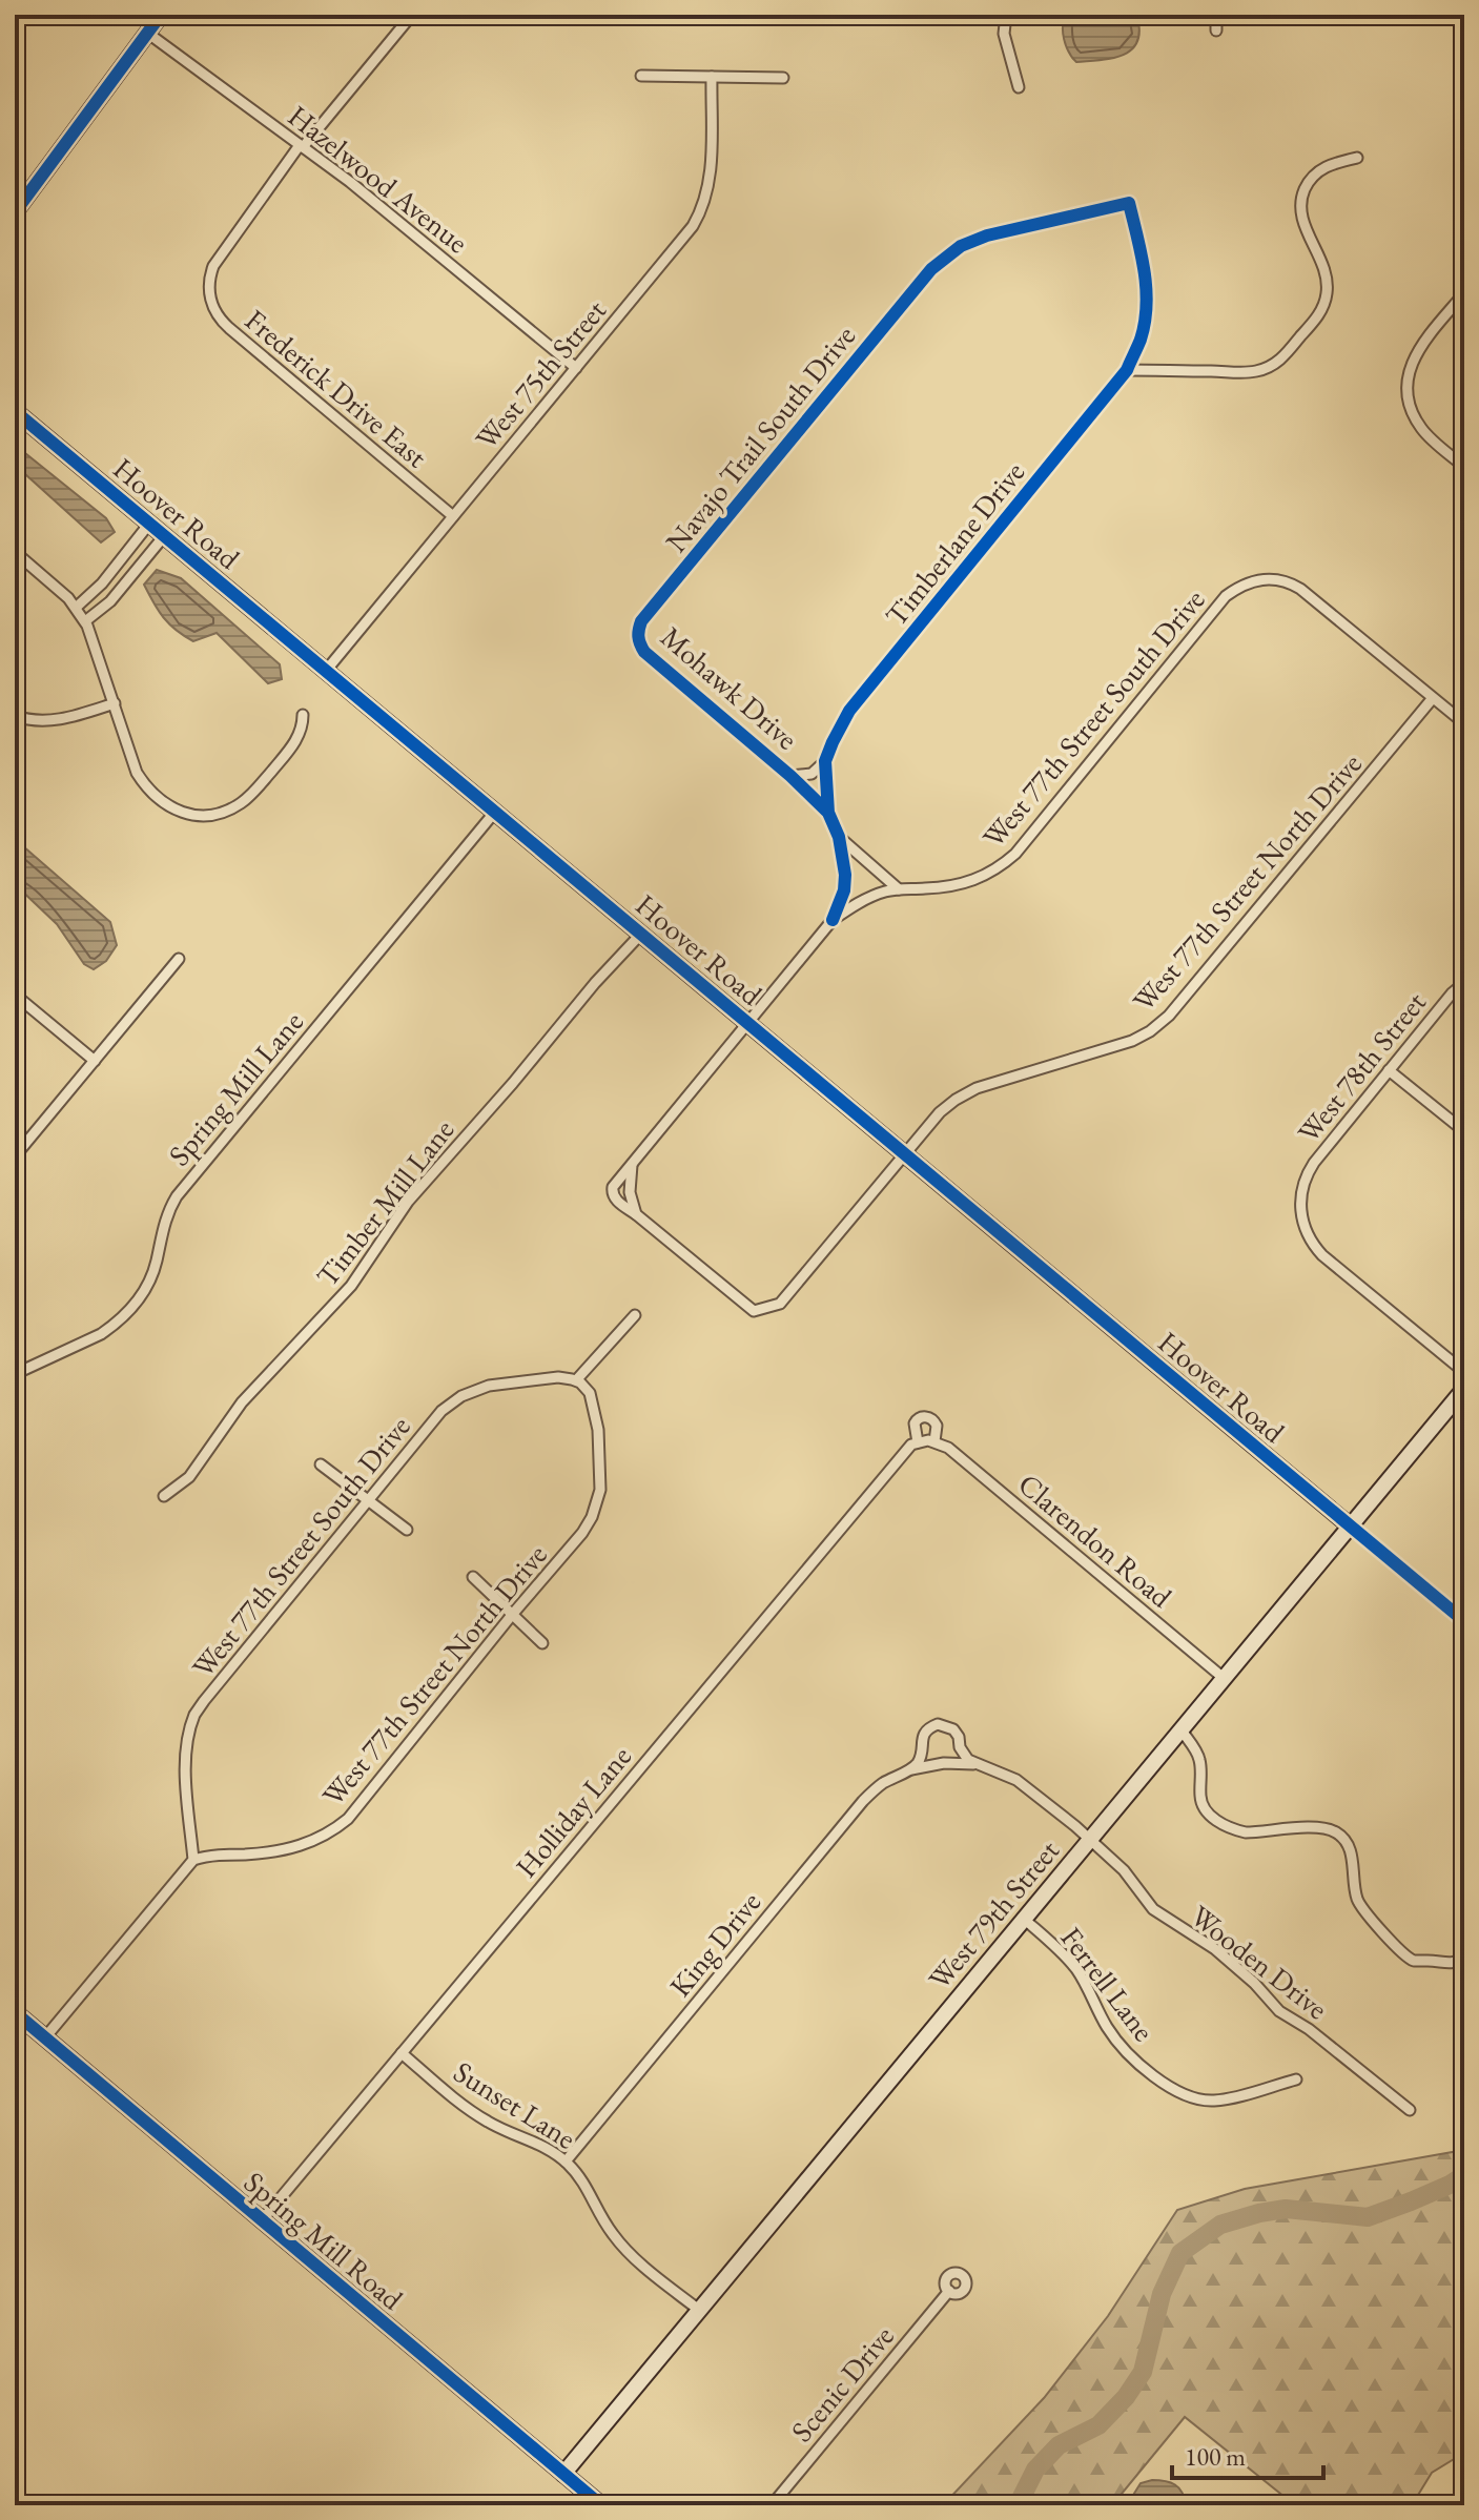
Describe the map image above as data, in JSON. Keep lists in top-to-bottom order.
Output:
{
  "streets": {
    "street": [
      "Hazelwood Avenue",
      "West 75th Street",
      "Frederick Drive East",
      "Navajo Trail South Drive",
      "Hoover Road",
      "Timberlane Drive",
      "Mohawk Drive",
      "West 77th Street South Drive",
      "West 77th Street North Drive",
      "West 78th Street",
      "Spring Mill Lane",
      "Timber Mill Lane",
      "Clarendon Road",
      "Holliday Lane",
      "West 79th Street",
      "King Drive",
      "Wooden Drive",
      "Ferrell Lane",
      "Sunset Lane",
      "Spring Mill Road",
      "Scenic Drive"
    ]
  },
  "crossings": [
    ["Hazelwood Avenue", "West 75th Street"],
    ["Hazelwood Avenue", "Frederick Drive East"],
    ["West 75th Street", "Frederick Drive East"],
    ["West 75th Street", "Hoover Road"],
    ["Navajo Trail South Drive", "Timberlane Drive"],
    ["Navajo Trail South Drive", "Mohawk Drive"],
    ["Hoover Road", "West 77th Street South Drive"],
    ["Hoover Road", "West 77th Street North Drive"],
    ["Hoover Road", "Spring Mill Lane"],
    ["Hoover Road", "Timber Mill Lane"],
    ["Hoover Road", "West 79th Street"],
    ["Timberlane Drive", "Mohawk Drive"],
    ["Timberlane Drive", "West 77th Street South Drive"],
    ["West 77th Street South Drive", "West 77th Street North Drive"],
    ["Clarendon Road", "Holliday Lane"],
    ["Clarendon Road", "West 79th Street"],
    ["Holliday Lane", "Sunset Lane"],
    ["Holliday Lane", "Spring Mill Road"],
    ["West 79th Street", "King Drive"],
    ["West 79th Street", "Wooden Drive"],
    ["West 79th Street", "Ferrell Lane"],
    ["West 79th Street", "Sunset Lane"],
    ["West 79th Street", "Spring Mill Road"],
    ["King Drive", "Wooden Drive"],
    ["King Drive", "Sunset Lane"]
  ],
  "scale_bar": "100 m"
}
